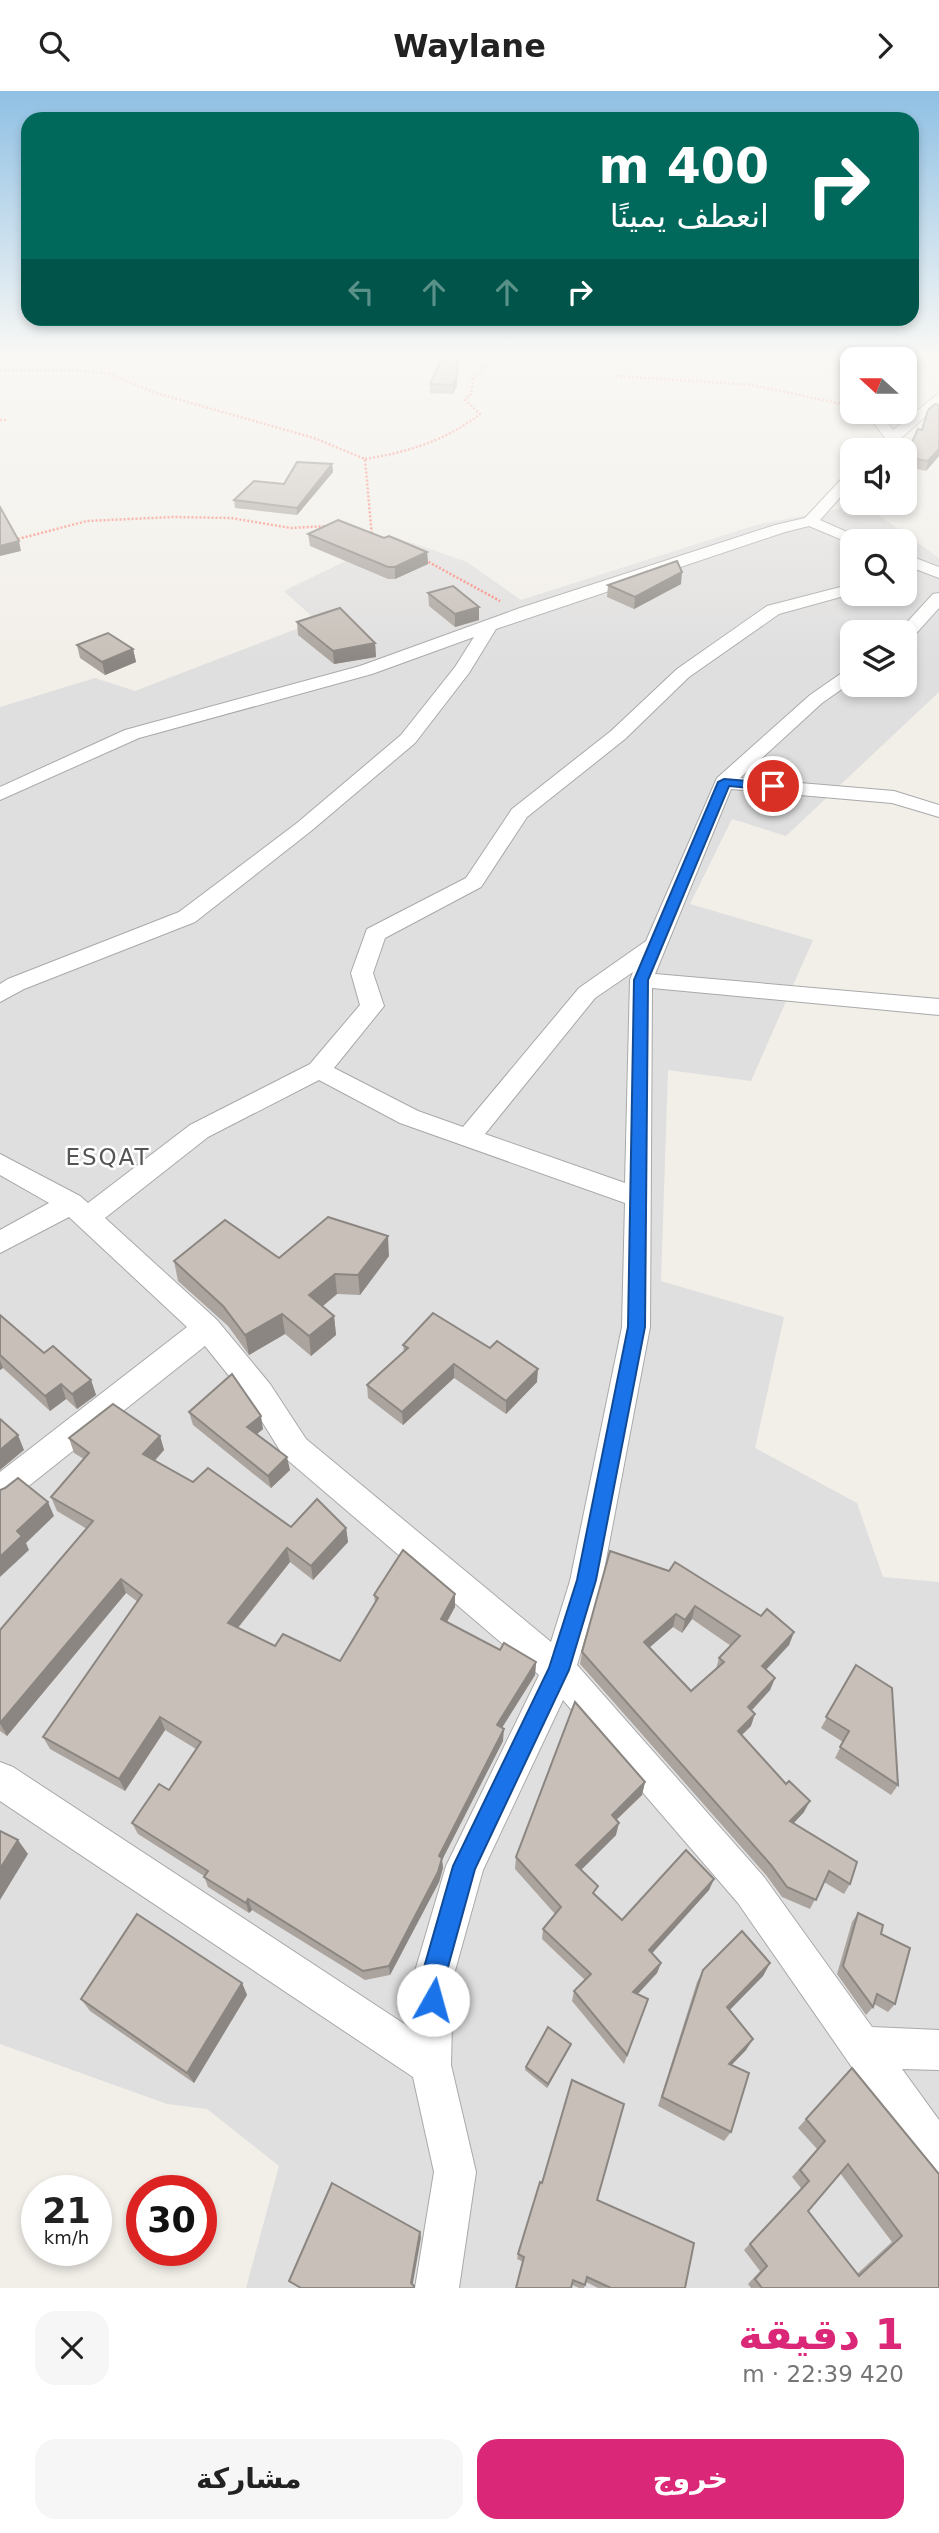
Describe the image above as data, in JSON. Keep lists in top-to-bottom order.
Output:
{
  "districts": ["ESQAT"],
  "north": "left",
  "page": {
    "header": "Waylane",
    "turn": ["400 m", "انعطف يمينًا"],
    "speed": "21 km/h",
    "limit": "30",
    "heading": ["1 دقيقة", "420 m · 22:39"],
    "buttons": ["خروج", "مشاركة"]
  }
}
